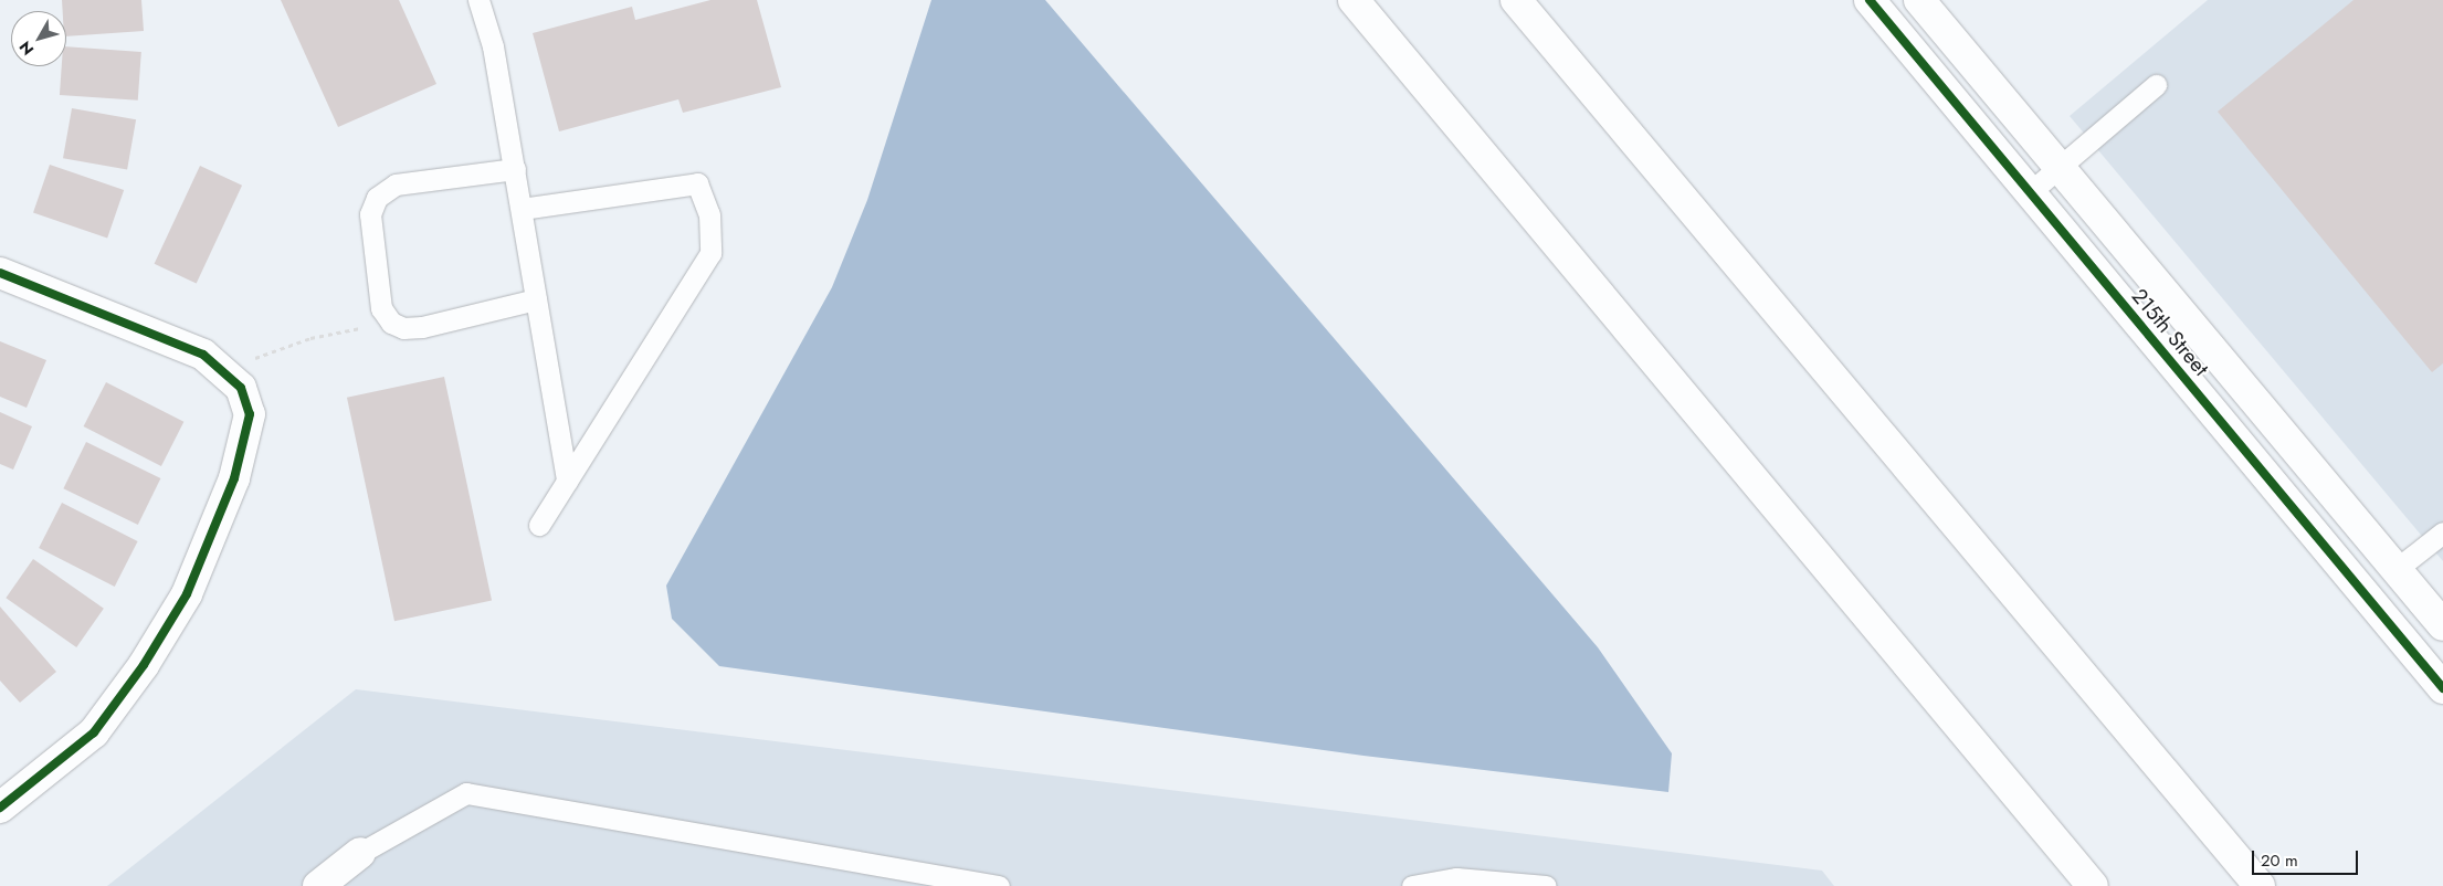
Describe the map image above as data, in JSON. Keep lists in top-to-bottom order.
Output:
{
  "streets": {
    "main road": ["215th Street"]
  },
  "scale_bar": "20 m",
  "north": "bottom left"
}
